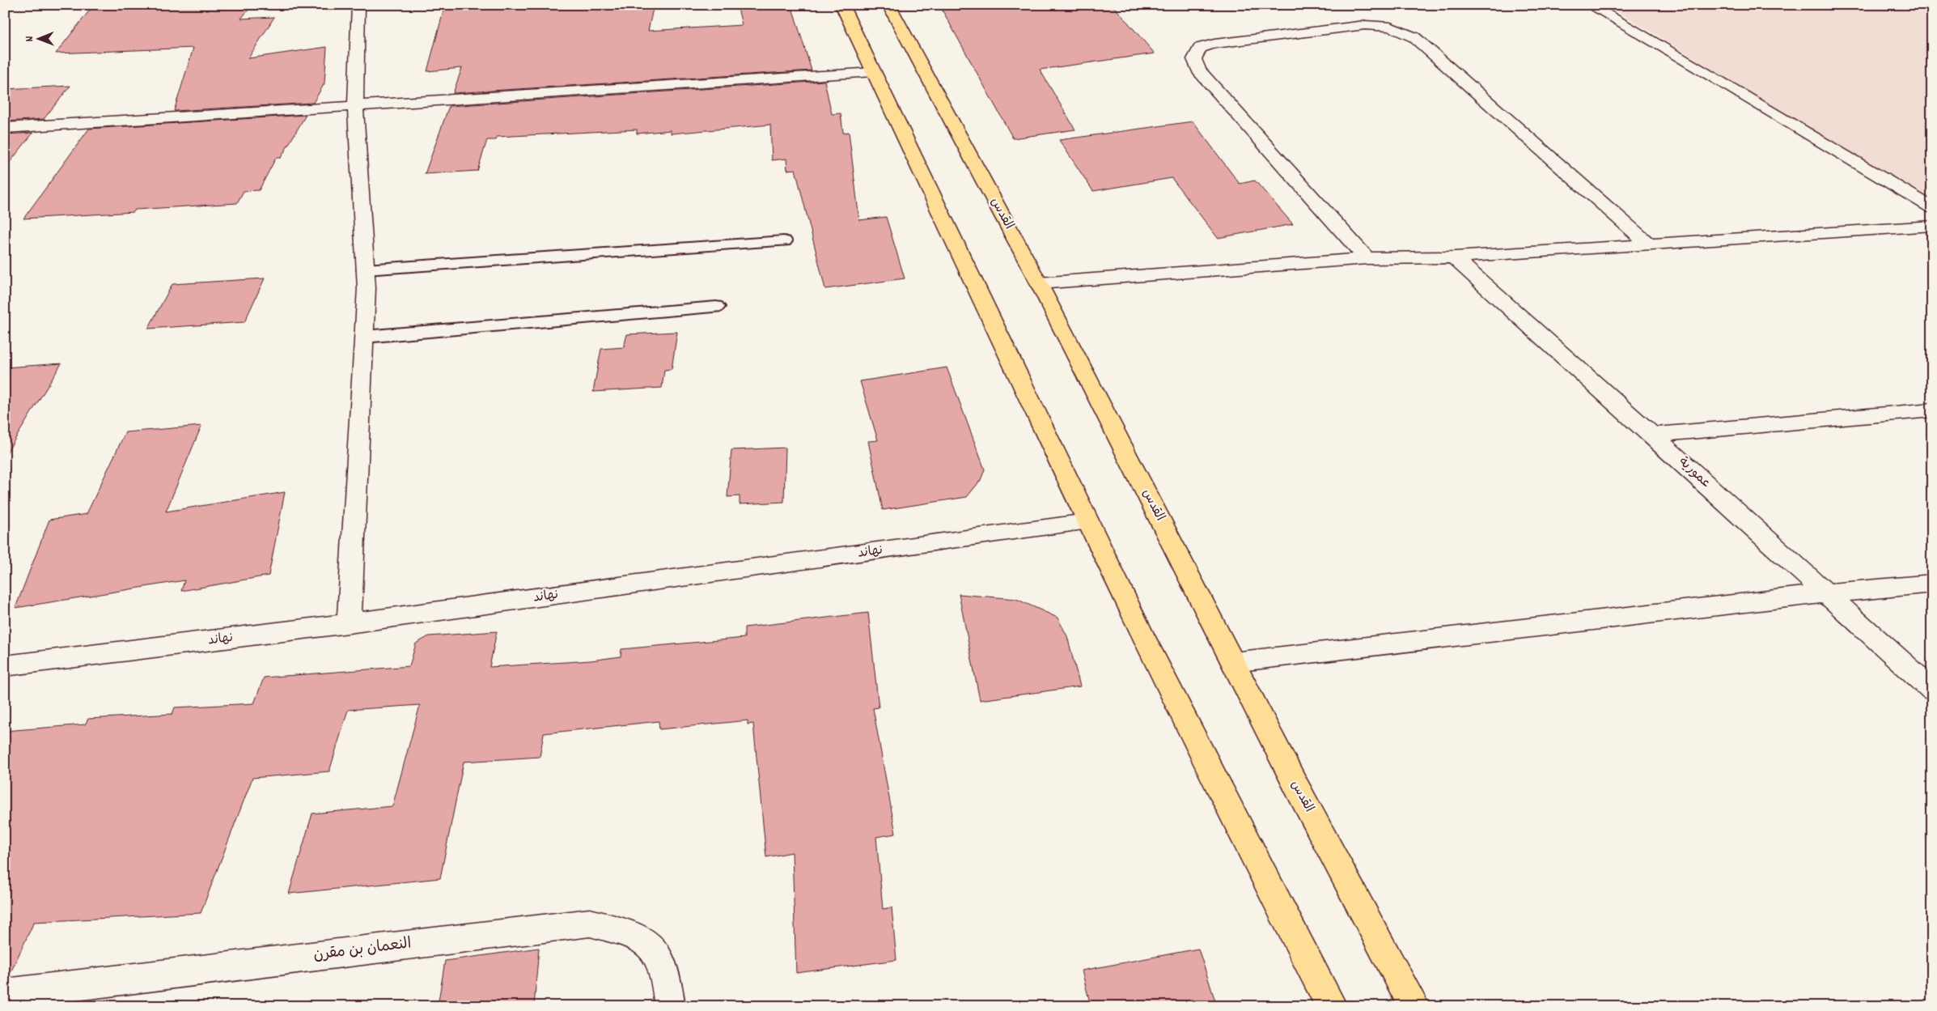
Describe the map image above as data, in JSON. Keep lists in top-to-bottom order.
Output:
{
  "streets": {
    "main road": ["القدس"],
    "street": ["عمورية", "نهاند", "النعمان بن مقرن"]
  },
  "north": "left"
}
